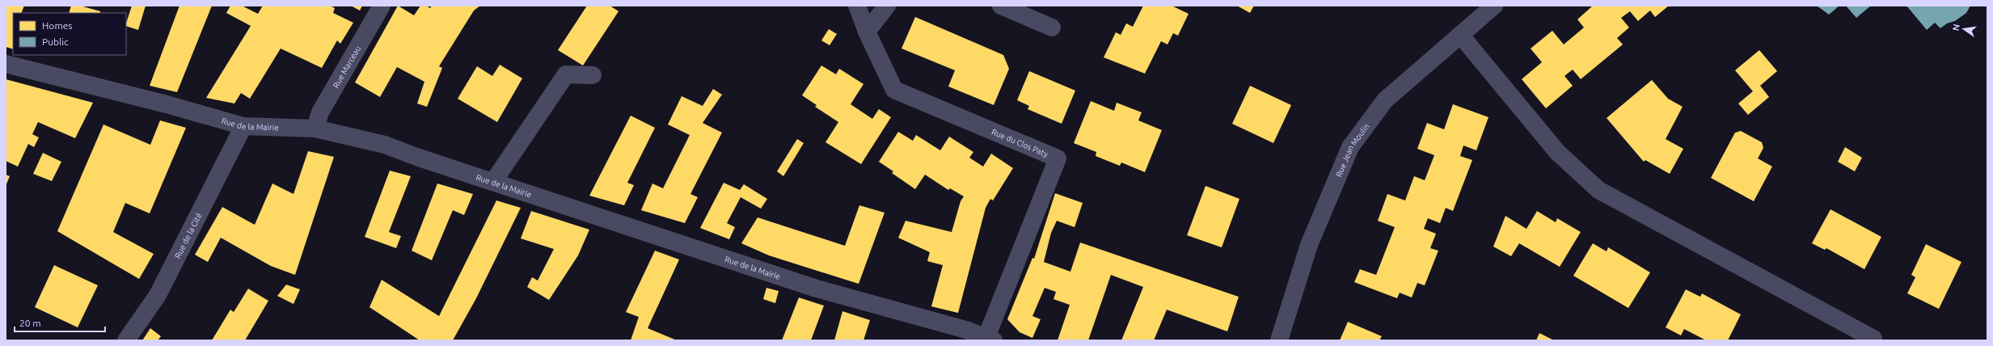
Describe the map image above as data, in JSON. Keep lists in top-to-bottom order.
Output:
{
  "streets": {
    "street": [
      "Rue Marceau",
      "Rue de la Mairie",
      "Rue du Clos Paty",
      "Rue Jean Moulin",
      "Rue de la Cité"
    ]
  },
  "crossings": [
    ["Rue Marceau", "Rue de la Mairie"],
    ["Rue de la Mairie", "Rue du Clos Paty"],
    ["Rue de la Mairie", "Rue de la Cité"]
  ],
  "legend": ["Homes", "Public"],
  "scale_bar": "20 m",
  "north": "left"
}
